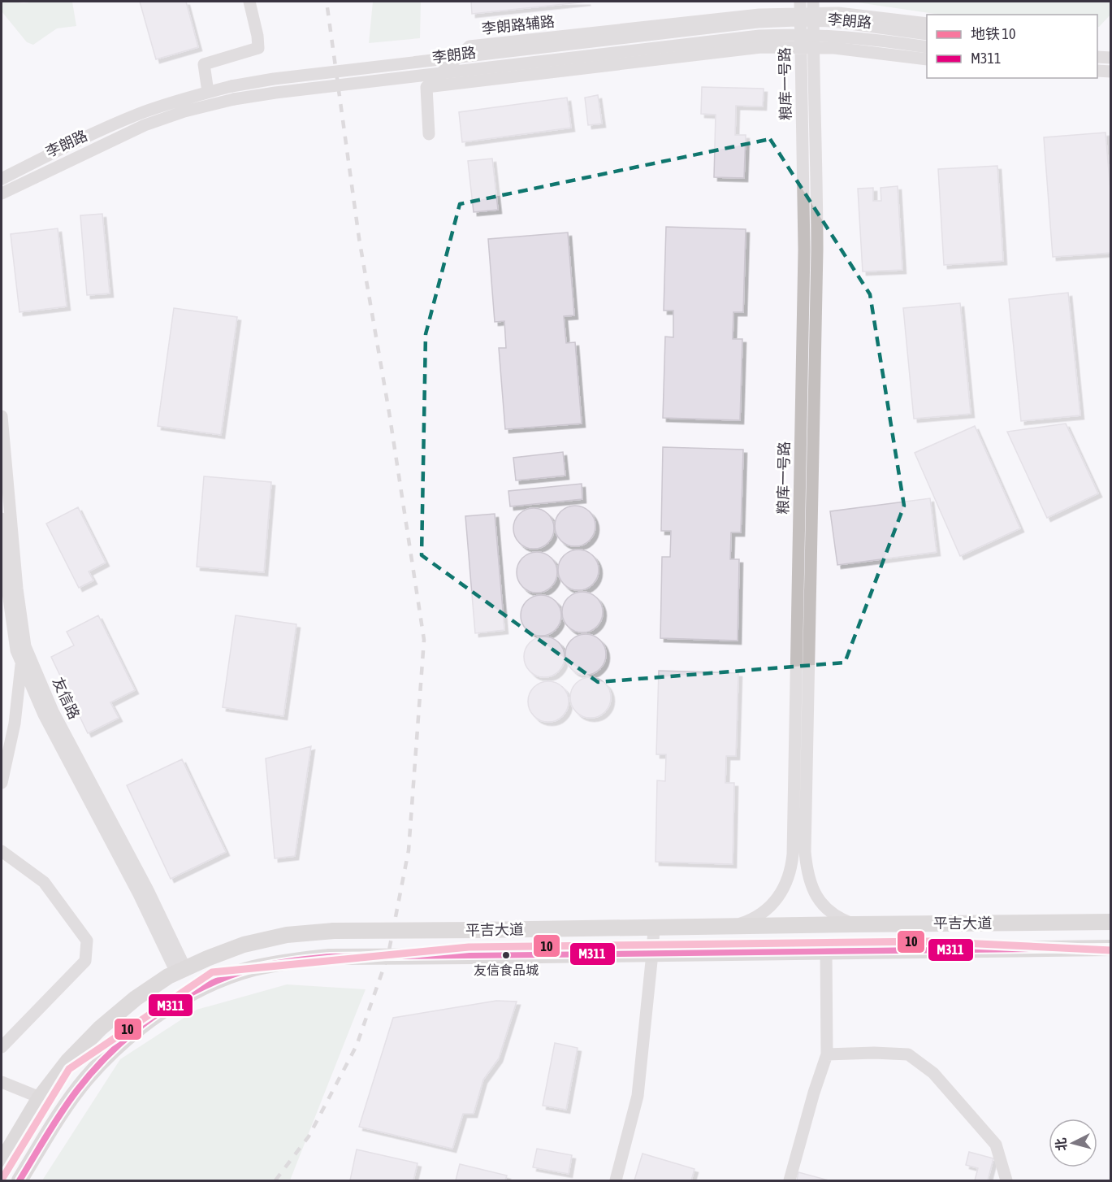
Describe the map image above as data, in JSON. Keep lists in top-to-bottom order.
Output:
{
  "streets": {
    "main road": ["平吉大道"],
    "street": [
      "李朗路",
      "李朗路辅路",
      "粮库一号路",
      "友信路"
    ]
  },
  "crossings": [
    ["李朗路辅路", "粮库一号路"],
    ["粮库一号路", "平吉大道"],
    ["友信路", "平吉大道"]
  ],
  "places": ["友信食品城"],
  "lines": ["metro line 10", "transit line M311"],
  "legend": ["地铁 10", "M311"],
  "north": "left"
}
